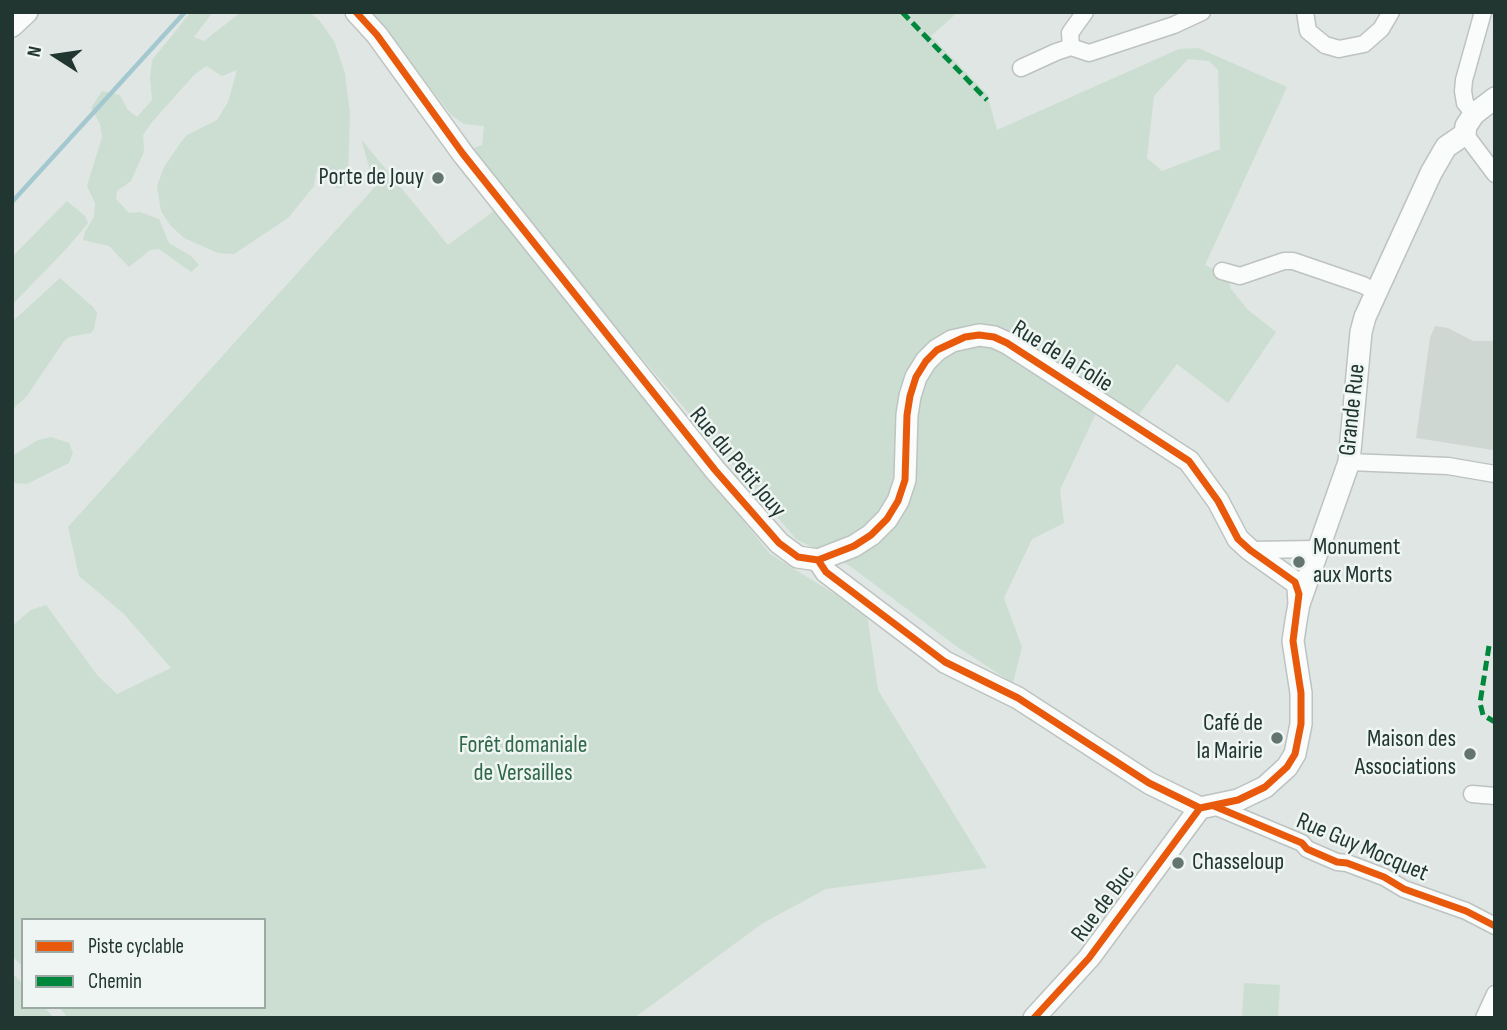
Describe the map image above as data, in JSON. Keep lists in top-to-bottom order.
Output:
{
  "streets": {
    "street": [
      "Rue de la Folie",
      "Grande Rue",
      "Rue du Petit Jouy",
      "Rue Guy Mocquet",
      "Rue de Buc"
    ]
  },
  "crossings": [
    ["Rue de la Folie", "Grande Rue"],
    ["Rue de la Folie", "Rue du Petit Jouy"],
    ["Grande Rue", "Rue du Petit Jouy"],
    ["Grande Rue", "Rue Guy Mocquet"],
    ["Grande Rue", "Rue de Buc"],
    ["Rue du Petit Jouy", "Rue Guy Mocquet"],
    ["Rue du Petit Jouy", "Rue de Buc"],
    ["Rue Guy Mocquet", "Rue de Buc"]
  ],
  "parks": ["Forêt domaniale de Versailles"],
  "places": [
    "Porte de Jouy",
    "Monument aux Morts",
    "Café de la Mairie",
    "Maison des Associations",
    "Chasseloup"
  ],
  "legend": ["Piste cyclable", "Chemin"],
  "north": "left"
}
